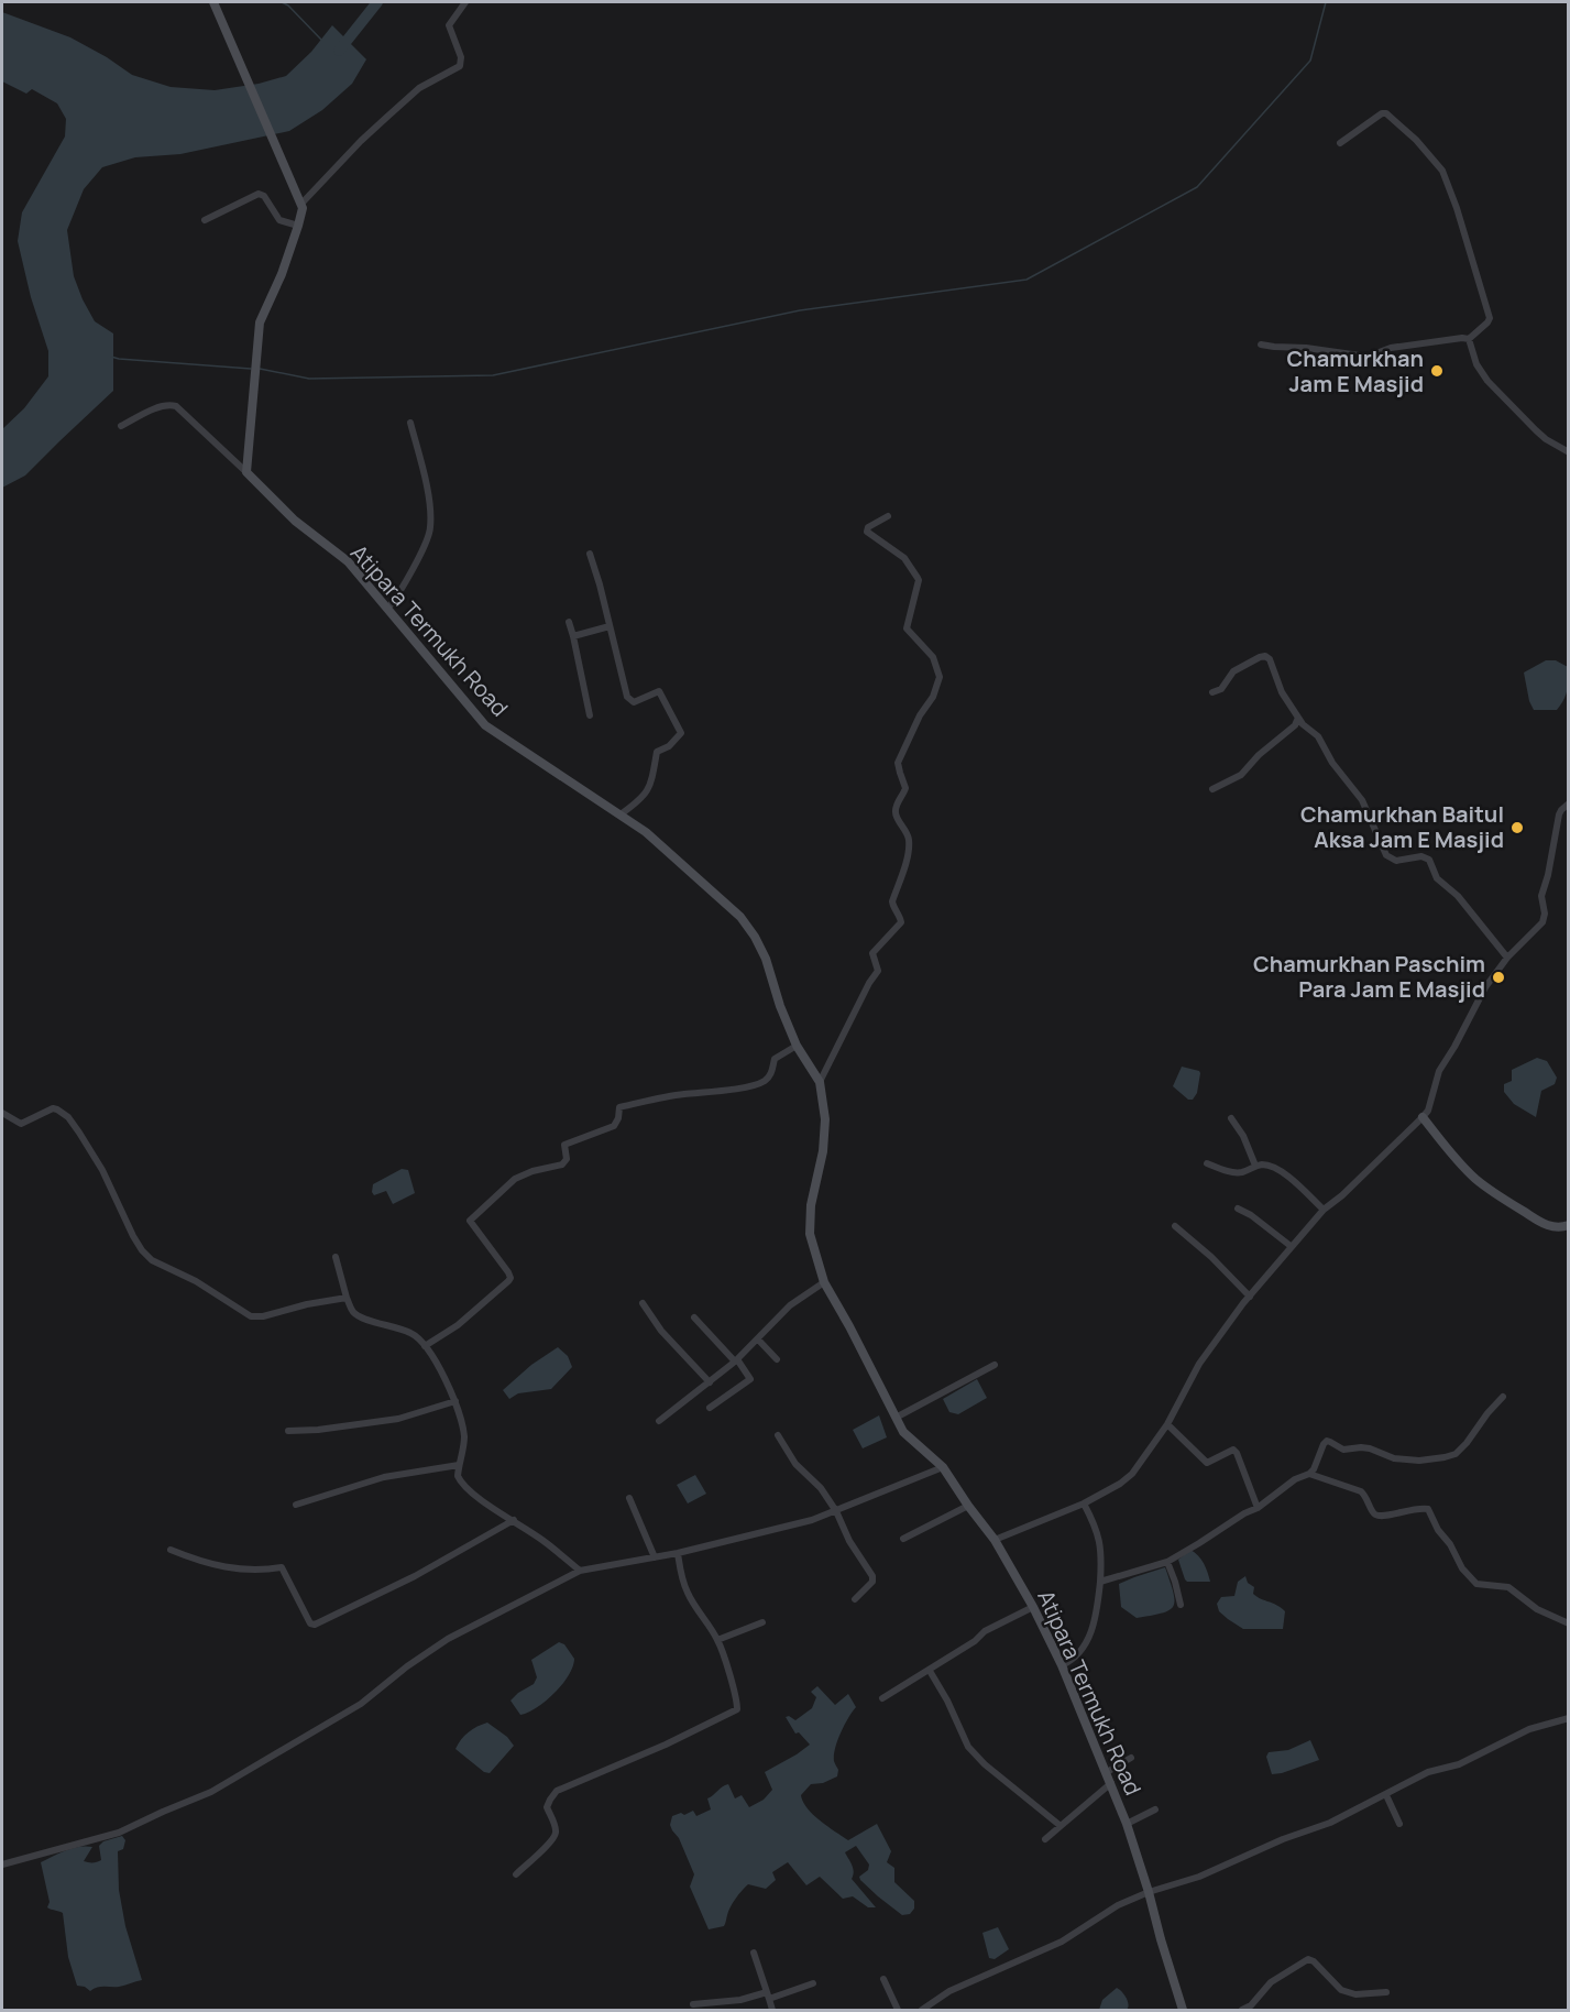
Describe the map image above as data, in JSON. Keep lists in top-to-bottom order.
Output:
{
  "streets": {
    "main road": ["Atipara Termukh Road"]
  },
  "places": ["Chamurkhan Jam E Masjid", "Chamurkhan Baitul Aksa Jam E Masjid", "Chamurkhan Paschim Para Jam E Masjid"]
}
